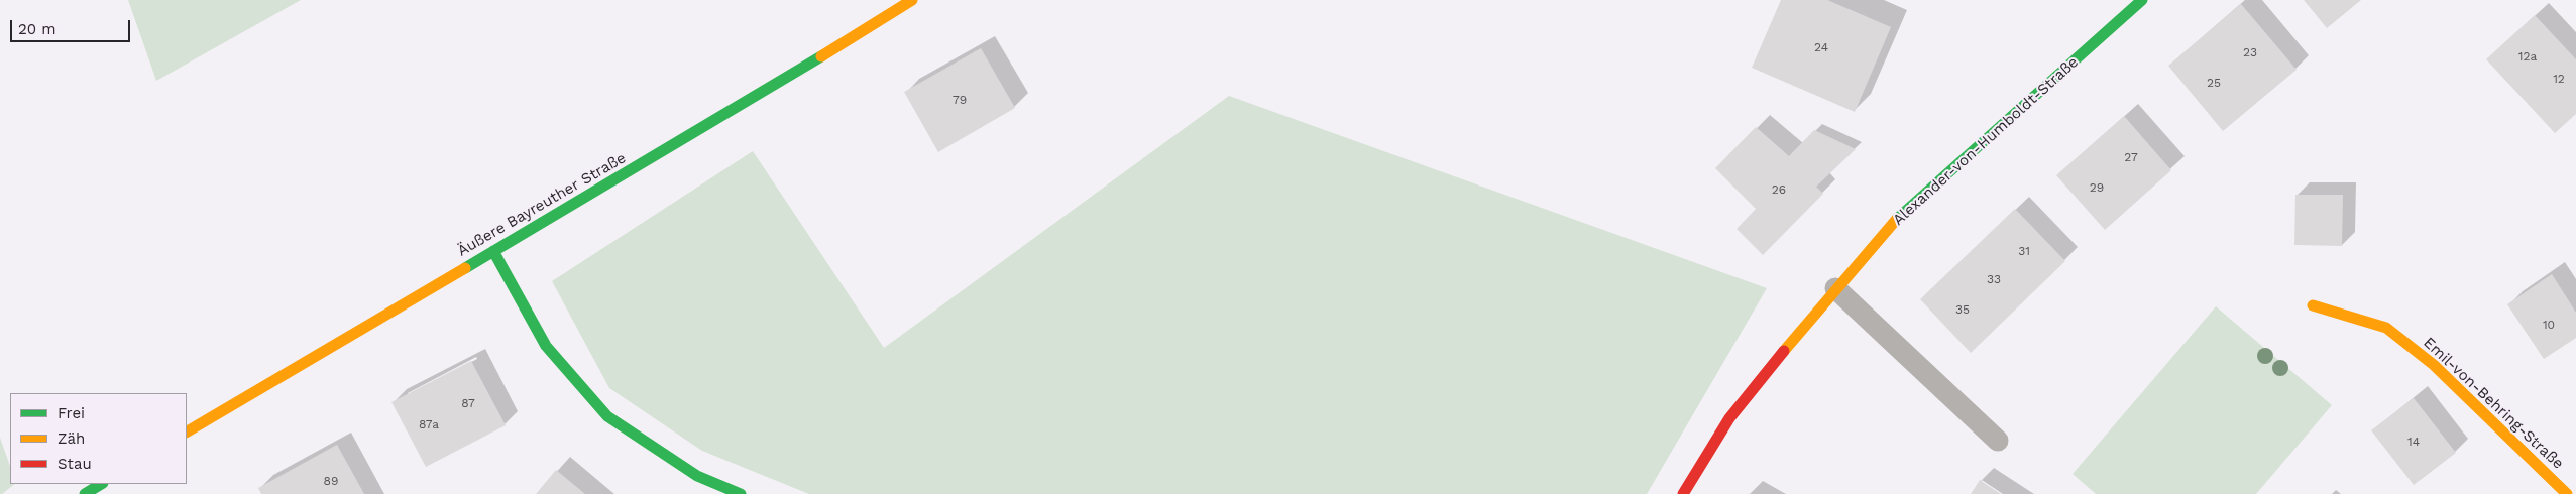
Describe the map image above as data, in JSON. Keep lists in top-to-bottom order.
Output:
{
  "streets": {
    "street": ["Alexander-von-Humboldt-Straße", "Äußere Bayreuther Straße", "Emil-von-Behring-Straße"]
  },
  "house_numbers": [
    "24",
    "23",
    "12a",
    "12",
    "25",
    "79",
    "27",
    "29",
    "26",
    "31",
    "33",
    "35",
    "10",
    "87",
    "87a",
    "14",
    "89"
  ],
  "legend": ["Frei", "Zäh", "Stau"],
  "scale_bar": "20 m"
}
